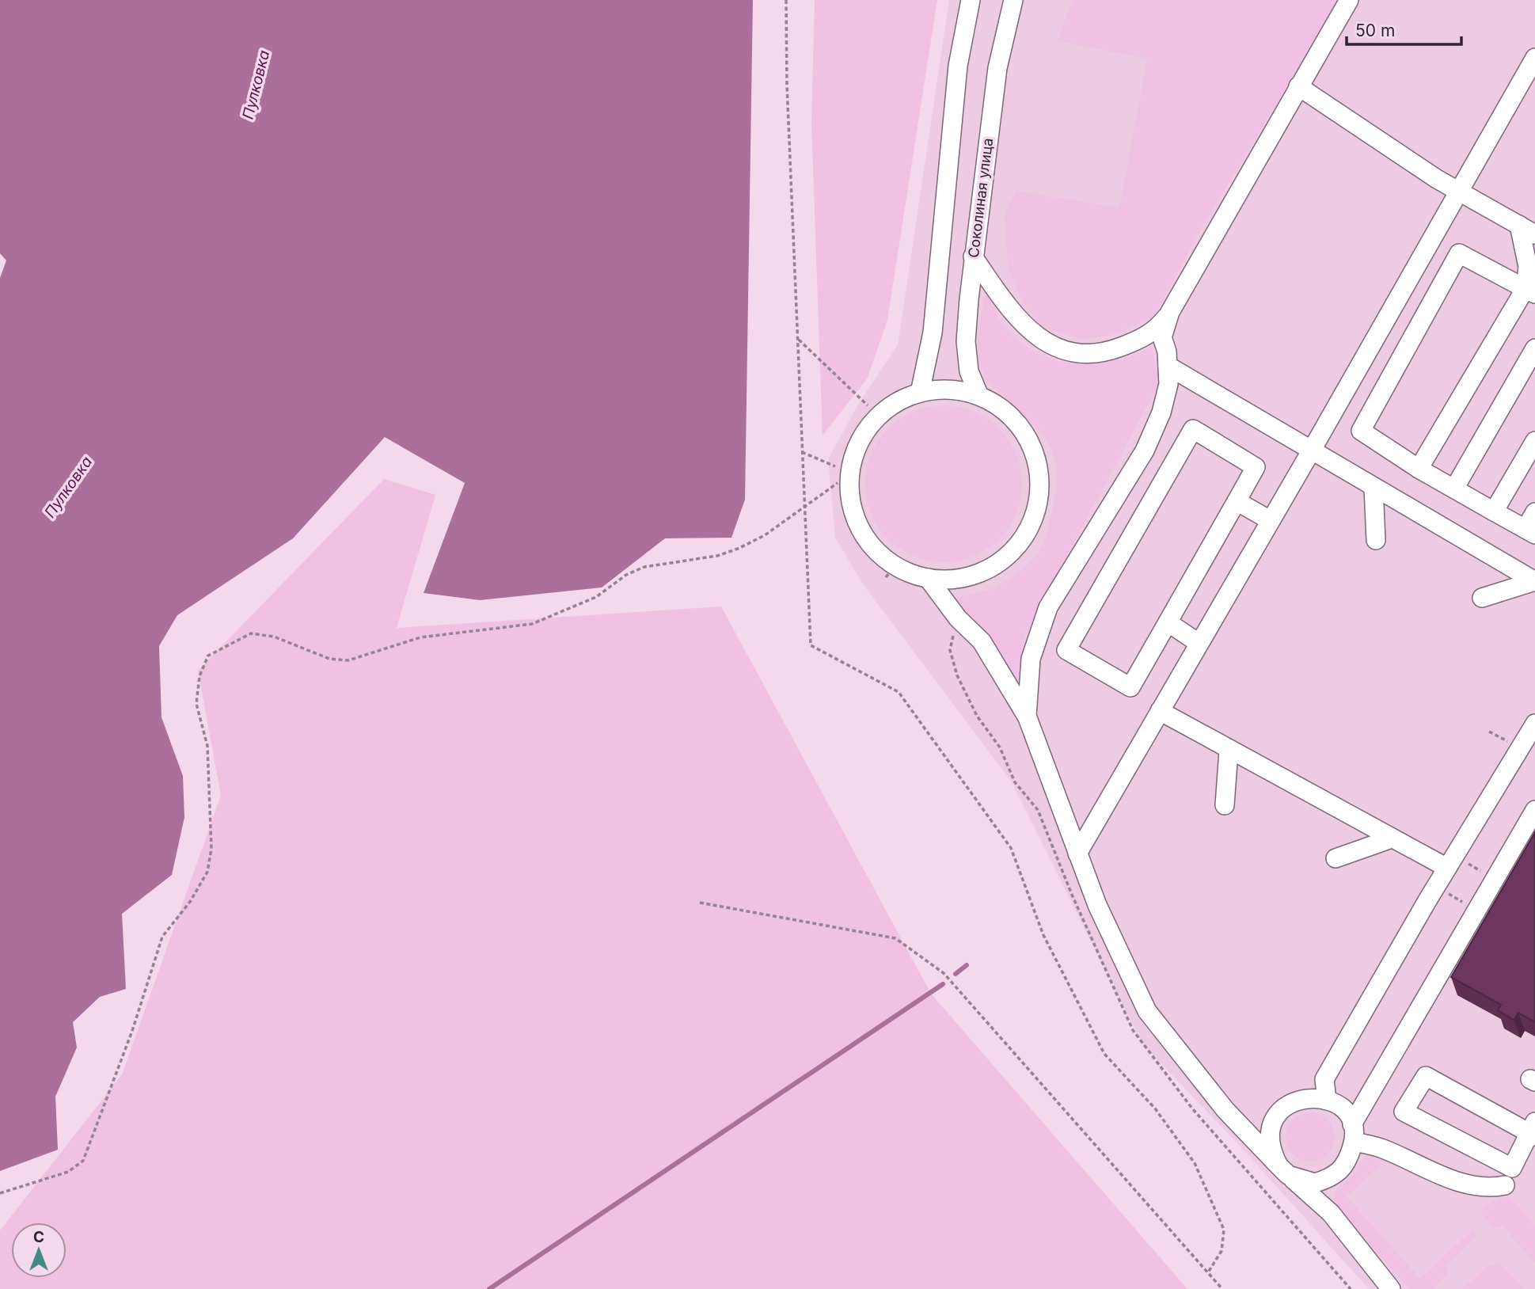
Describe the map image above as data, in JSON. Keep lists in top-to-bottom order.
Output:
{
  "streets": {
    "street": ["Соколиная улица"]
  },
  "water": ["Пулковка"],
  "scale_bar": "50 m",
  "north": "top"
}
